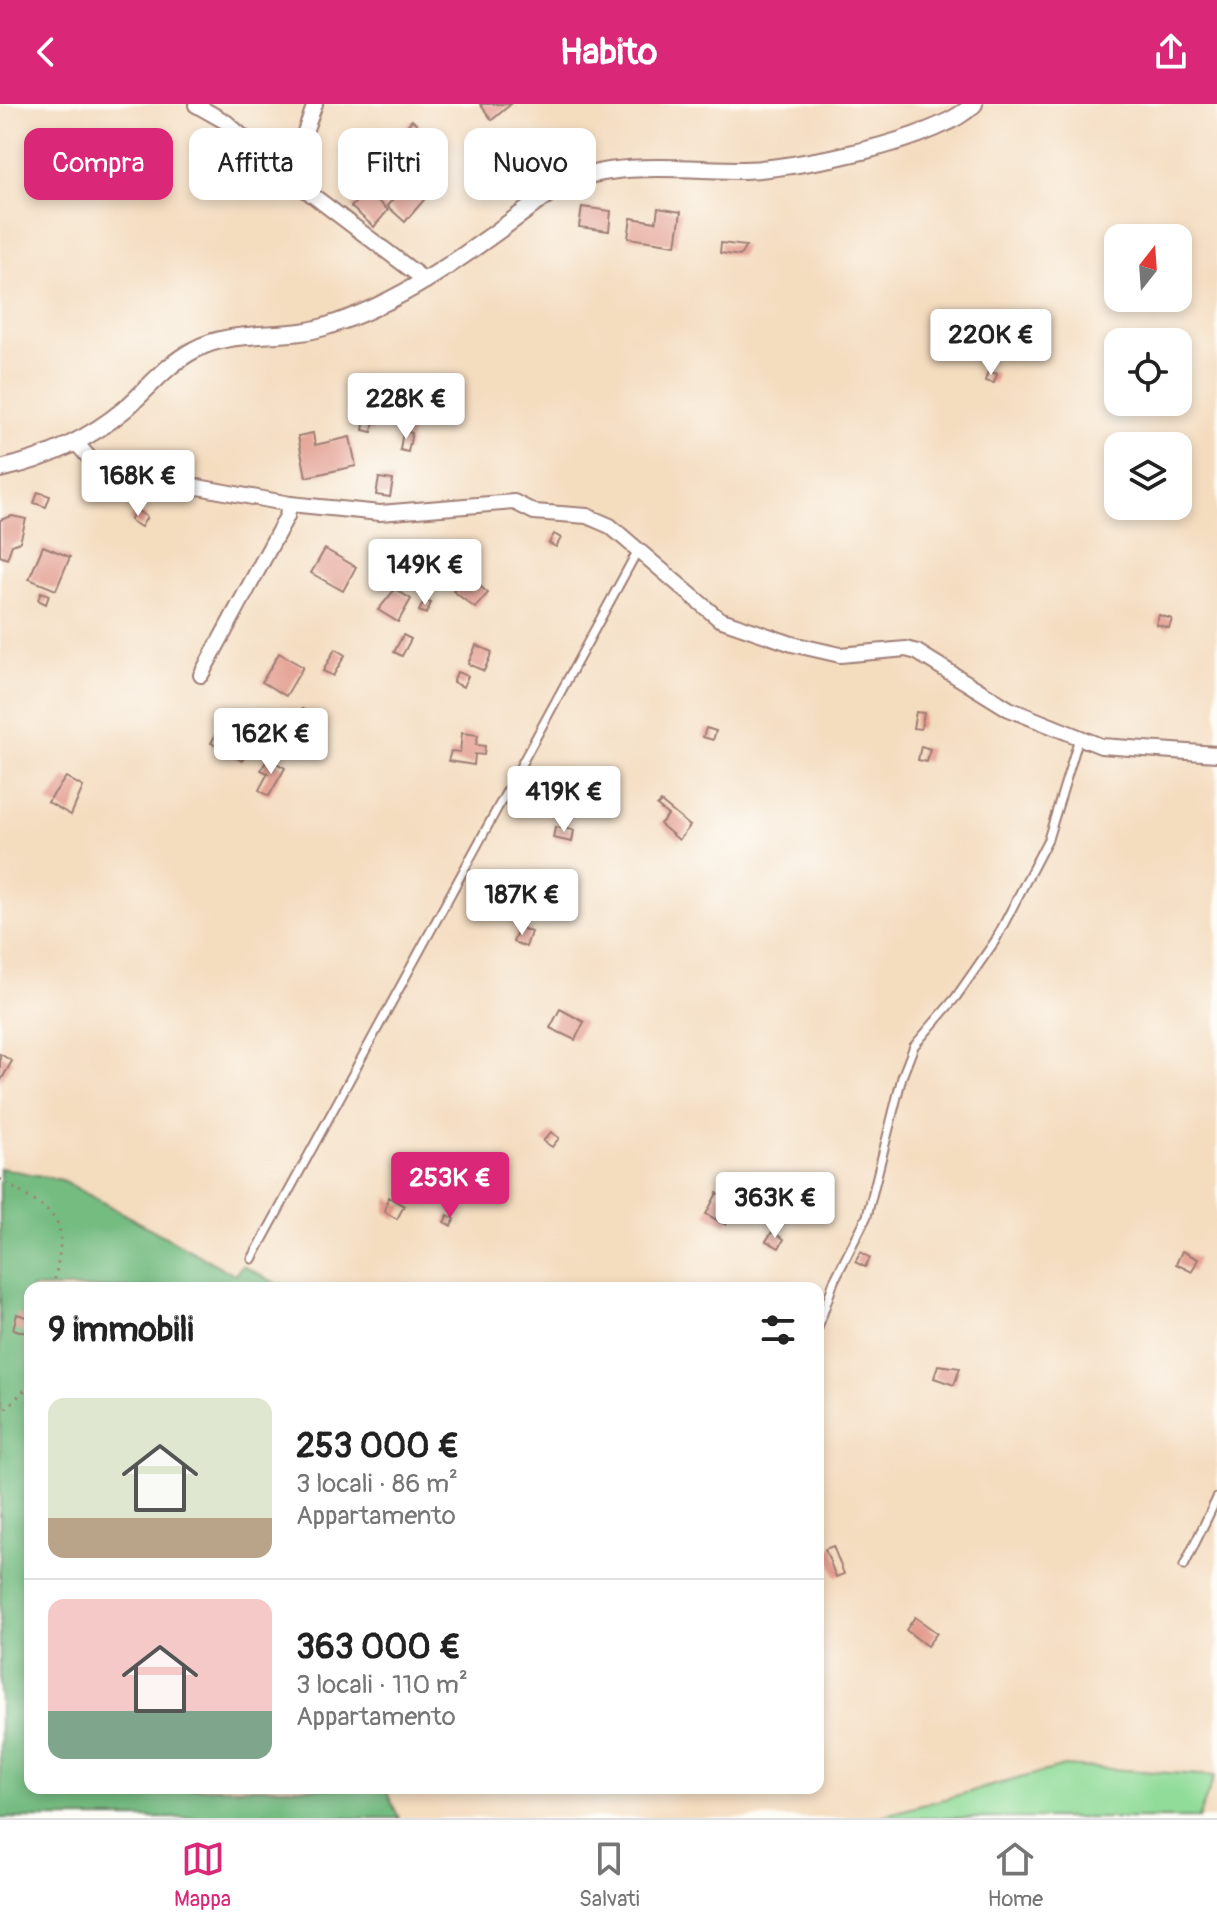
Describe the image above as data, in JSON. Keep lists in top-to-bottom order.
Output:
{
  "north": "top",
  "page": {
    "header": "Habito",
    "chip": [
      "Compra",
      "Affitta",
      "Filtri",
      "Nuovo"
    ],
    "price": [
      "220K €",
      "228K €",
      "168K €",
      "149K €",
      "162K €",
      "419K €",
      "187K €",
      "253K €",
      "363K €"
    ],
    "heading": "9 immobili",
    "list": [
      {
        "name": "253 000 €",
        "note": "3 locali · 86 m² · Appartamento"
      },
      {
        "name": "363 000 €",
        "note": "3 locali · 110 m² · Appartamento"
      }
    ],
    "tabs": ["Mappa", "Salvati", "Home"]
  }
}
